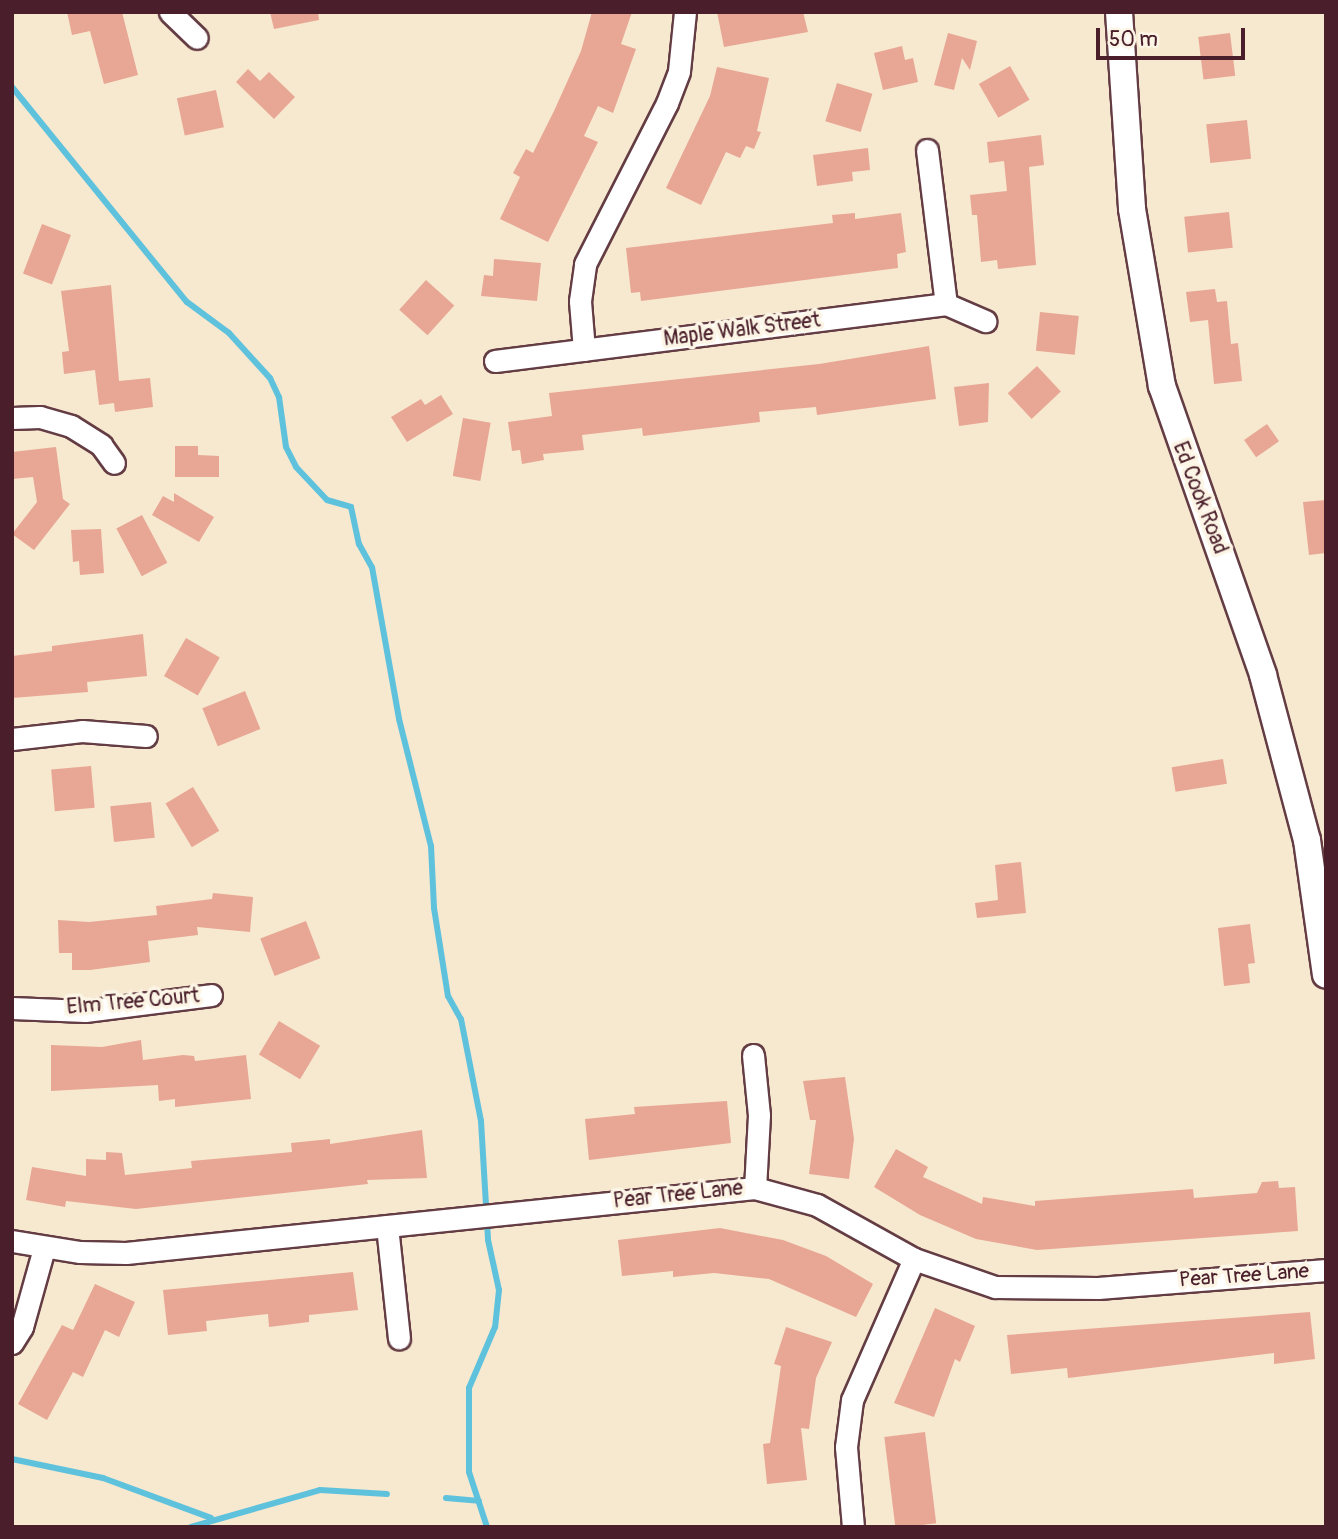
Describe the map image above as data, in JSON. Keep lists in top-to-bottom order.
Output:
{
  "streets": {
    "street": [
      "Maple Walk Street",
      "Ed Cook Road",
      "Elm Tree Court",
      "Pear Tree Lane"
    ]
  },
  "scale_bar": "50 m"
}
